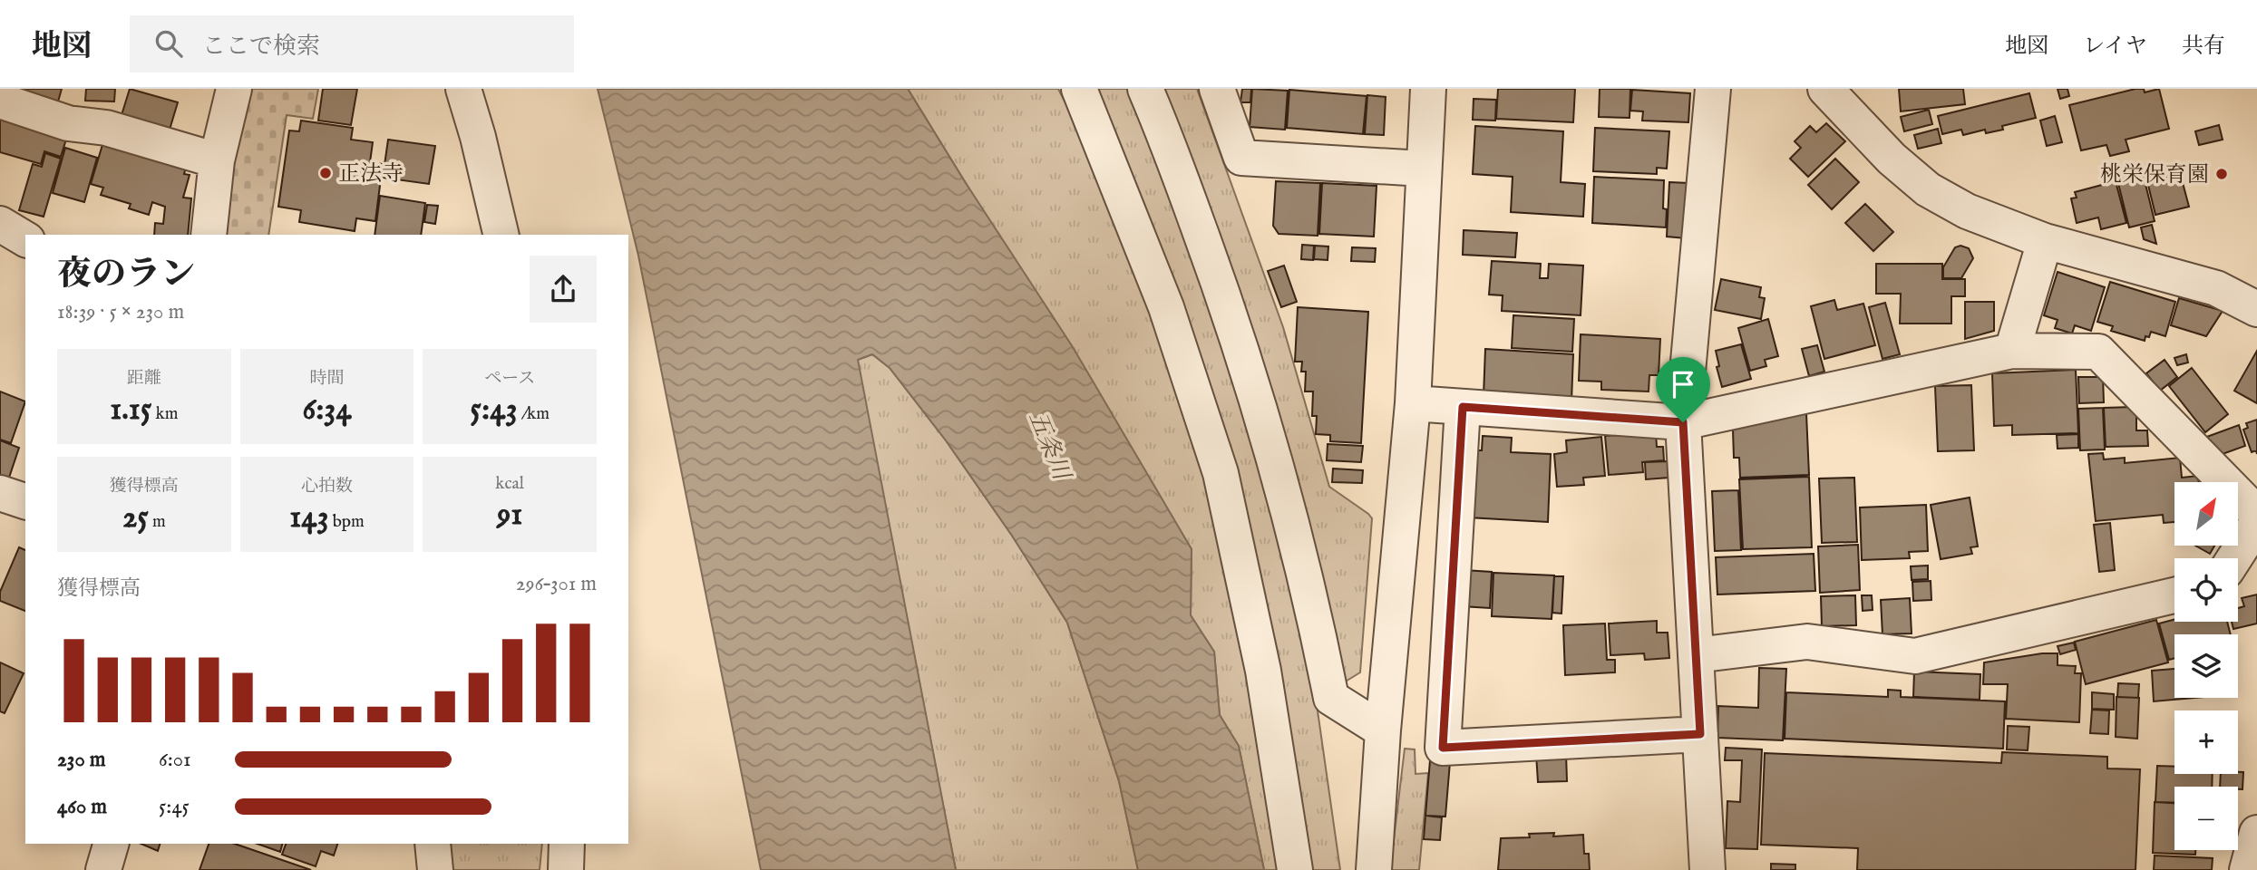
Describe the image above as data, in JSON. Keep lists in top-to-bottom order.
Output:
{
  "water": ["五条川"],
  "places": ["正法寺", "桃栄保育園"],
  "north": "top right",
  "page": {
    "header": "地図",
    "search": "ここで検索",
    "nav": ["地図", "レイヤ", "共有"],
    "heading": ["夜のラン", "18:39 · 5 × 230 m"],
    "stats": [
      ["距離", "1.15 km"],
      ["時間", "6:34"],
      ["ペース", "5:43 /km"],
      ["獲得標高", "25 m"],
      ["心拍数", "143 bpm"],
      ["kcal", "91"]
    ],
    "map_buttons": ["+", "−"],
    "chart": ["獲得標高", "296–301 m"],
    "list": [
      {
        "name": "230 m",
        "note": "6:01"
      },
      {
        "name": "460 m",
        "note": "5:45"
      }
    ]
  }
}
